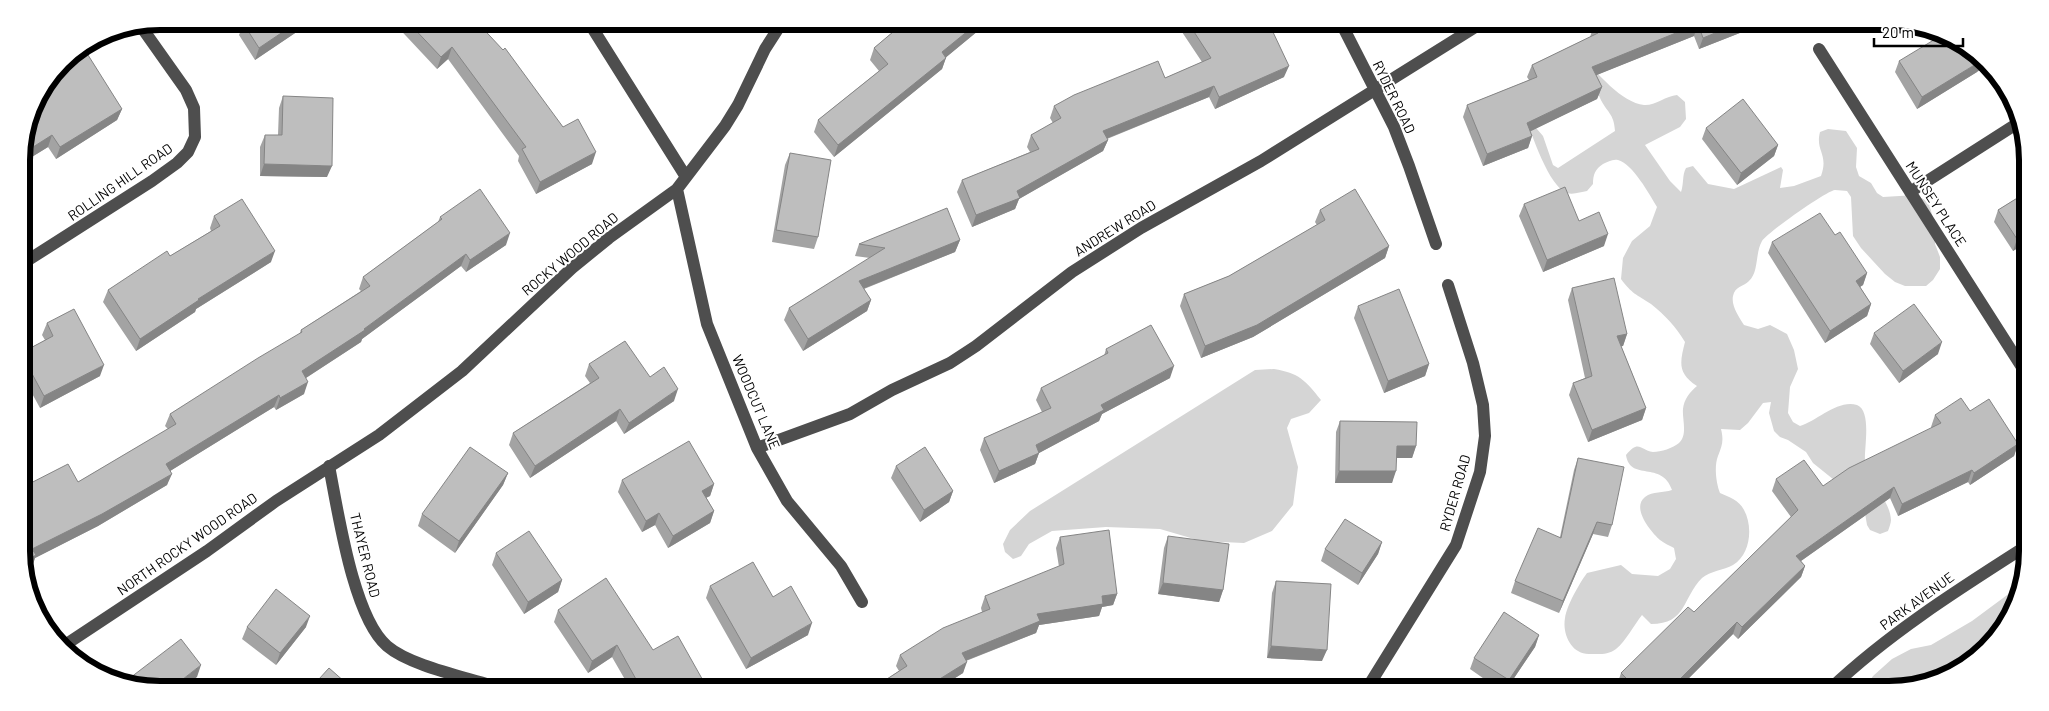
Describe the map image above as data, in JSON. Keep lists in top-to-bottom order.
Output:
{
  "streets": {
    "street": [
      "RYDER ROAD",
      "ROLLING HILL ROAD",
      "MUNSEY PLACE",
      "ANDREW ROAD",
      "ROCKY WOOD ROAD",
      "WOODCUT LANE",
      "NORTH ROCKY WOOD ROAD",
      "THAYER ROAD",
      "PARK AVENUE"
    ]
  },
  "crossings": [
    ["RYDER ROAD", "ANDREW ROAD"],
    ["ANDREW ROAD", "WOODCUT LANE"],
    ["ROCKY WOOD ROAD", "WOODCUT LANE"],
    ["ROCKY WOOD ROAD", "NORTH ROCKY WOOD ROAD"],
    ["ROCKY WOOD ROAD", "THAYER ROAD"],
    ["NORTH ROCKY WOOD ROAD", "THAYER ROAD"]
  ],
  "scale_bar": "20 m"
}
